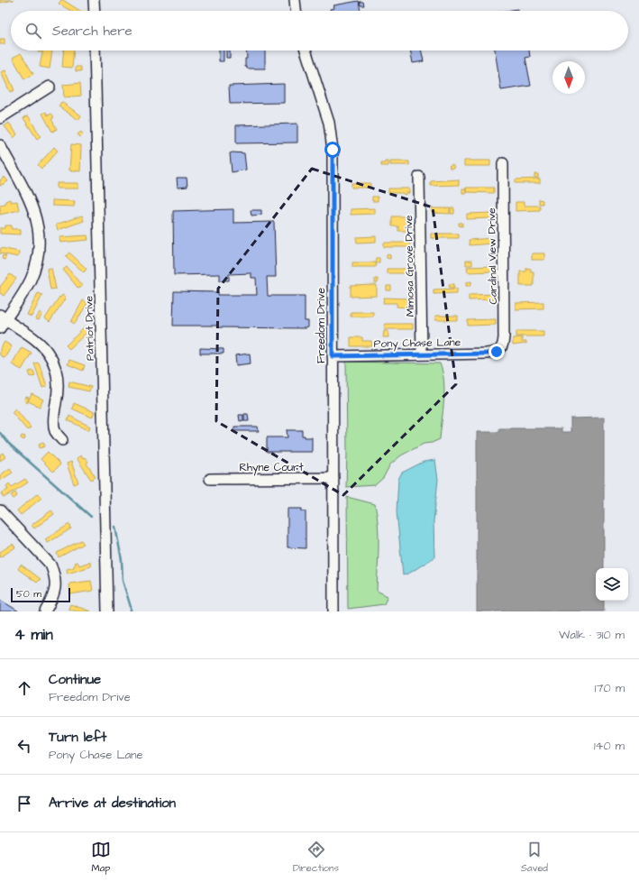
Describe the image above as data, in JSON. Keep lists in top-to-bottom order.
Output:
{
  "streets": {
    "street": [
      "Cardinal View Drive",
      "Mimosa Grove Drive",
      "Freedom Drive",
      "Patriot Drive",
      "Pony Chase Lane",
      "Rhyne Court"
    ]
  },
  "crossings": [
    ["Cardinal View Drive", "Pony Chase Lane"],
    ["Mimosa Grove Drive", "Pony Chase Lane"],
    ["Freedom Drive", "Pony Chase Lane"],
    ["Freedom Drive", "Rhyne Court"]
  ],
  "scale_bar": "50 m",
  "north": "bottom",
  "page": {
    "search": "Search here",
    "scale": "50 m",
    "heading": ["4 min", "Walk · 310 m"],
    "list": [
      ["Continue", "Freedom Drive", "170 m"],
      ["Turn left", "Pony Chase Lane", "140 m"],
      "Arrive at destination"
    ],
    "nav": ["Map", "Directions", "Saved"]
  }
}
